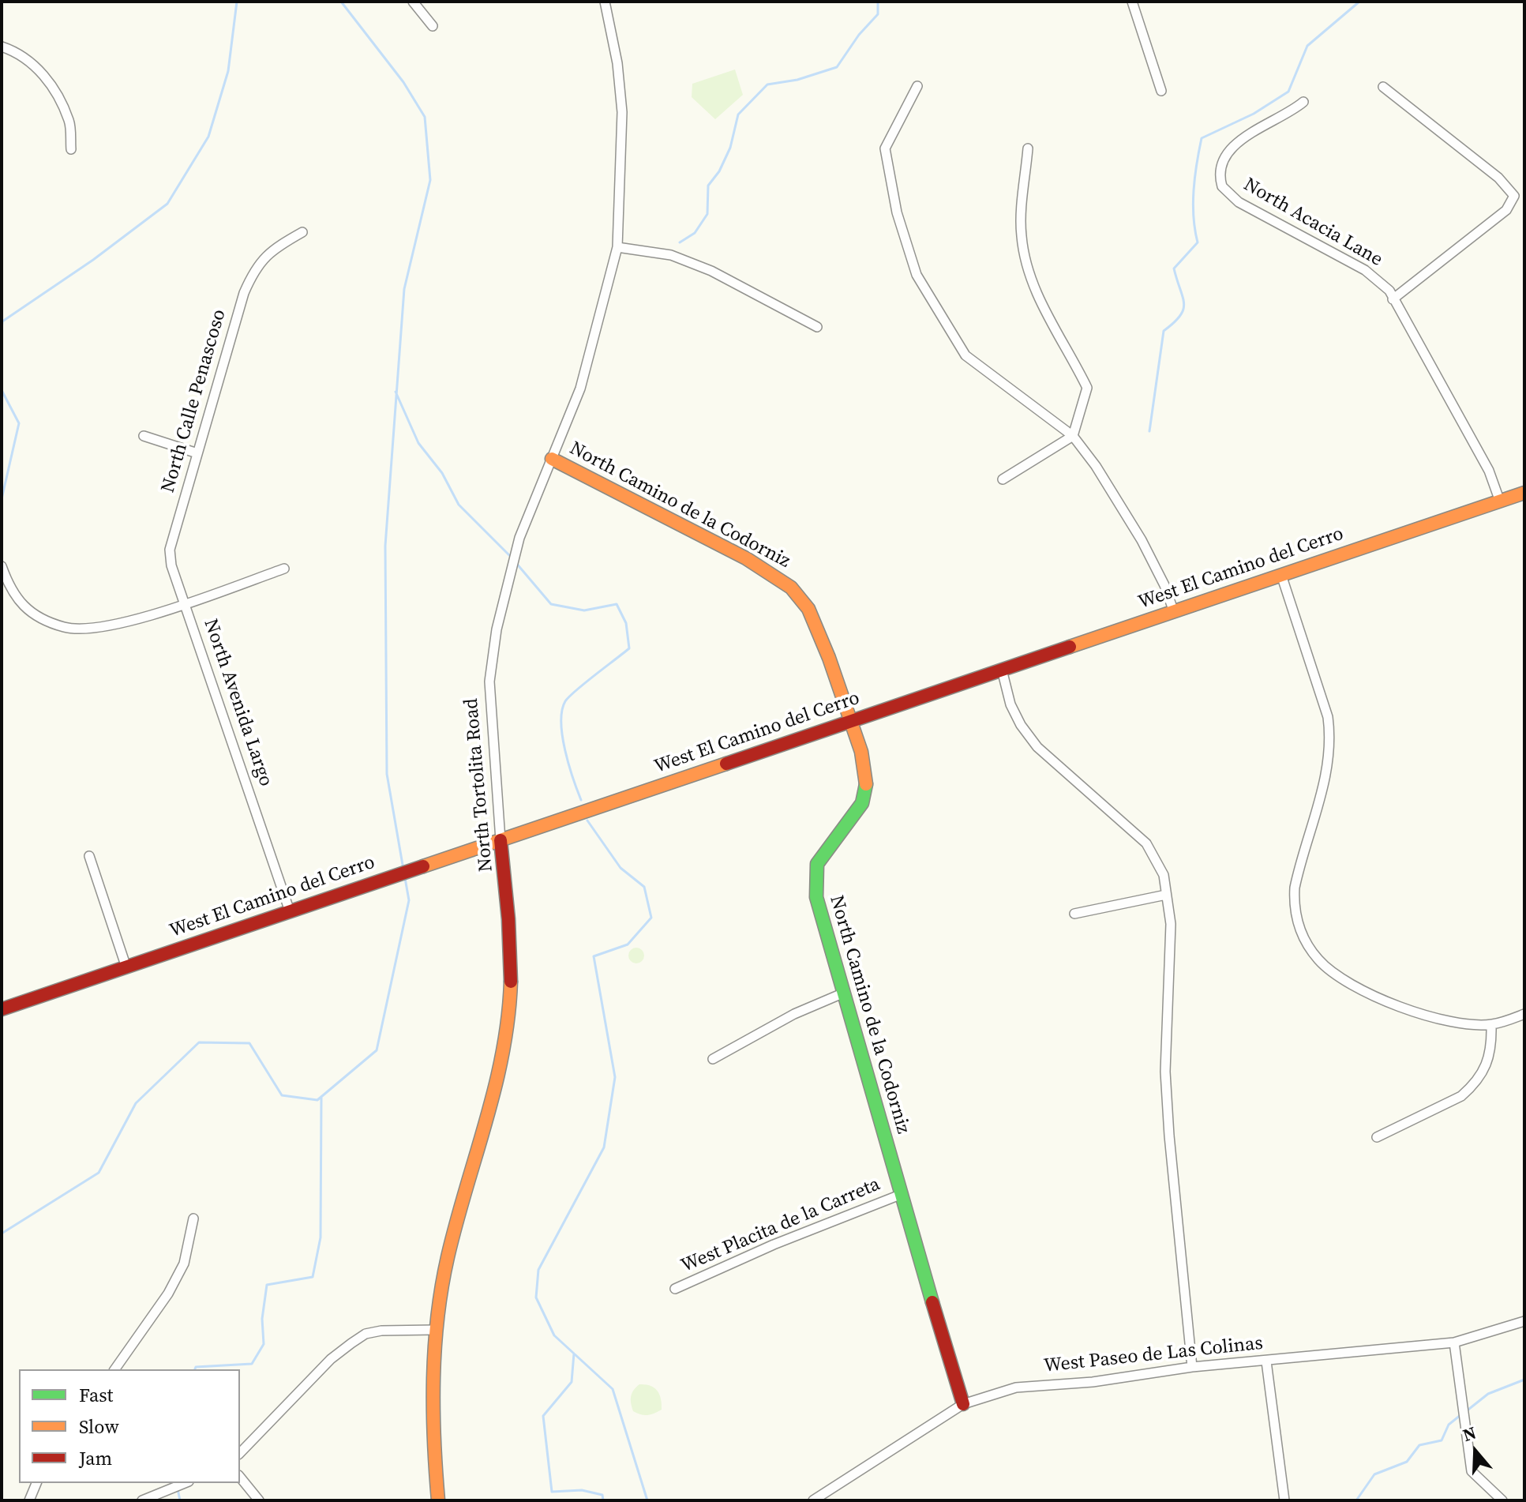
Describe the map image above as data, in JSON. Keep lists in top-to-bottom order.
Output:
{
  "streets": {
    "street": [
      "North Acacia Lane",
      "North Calle Penascoso",
      "North Camino de la Codorniz",
      "West El Camino del Cerro",
      "North Avenida Largo",
      "North Tortolita Road",
      "West Placita de la Carreta",
      "West Paseo de Las Colinas"
    ]
  },
  "crossings": [
    ["North Acacia Lane", "West El Camino del Cerro"],
    ["North Calle Penascoso", "North Avenida Largo"],
    ["North Camino de la Codorniz", "West El Camino del Cerro"],
    ["North Camino de la Codorniz", "North Tortolita Road"],
    ["North Camino de la Codorniz", "West Placita de la Carreta"],
    ["North Camino de la Codorniz", "West Paseo de Las Colinas"],
    ["West El Camino del Cerro", "North Avenida Largo"],
    ["West El Camino del Cerro", "North Tortolita Road"]
  ],
  "legend": ["Fast", "Slow", "Jam"],
  "north": "top"
}
